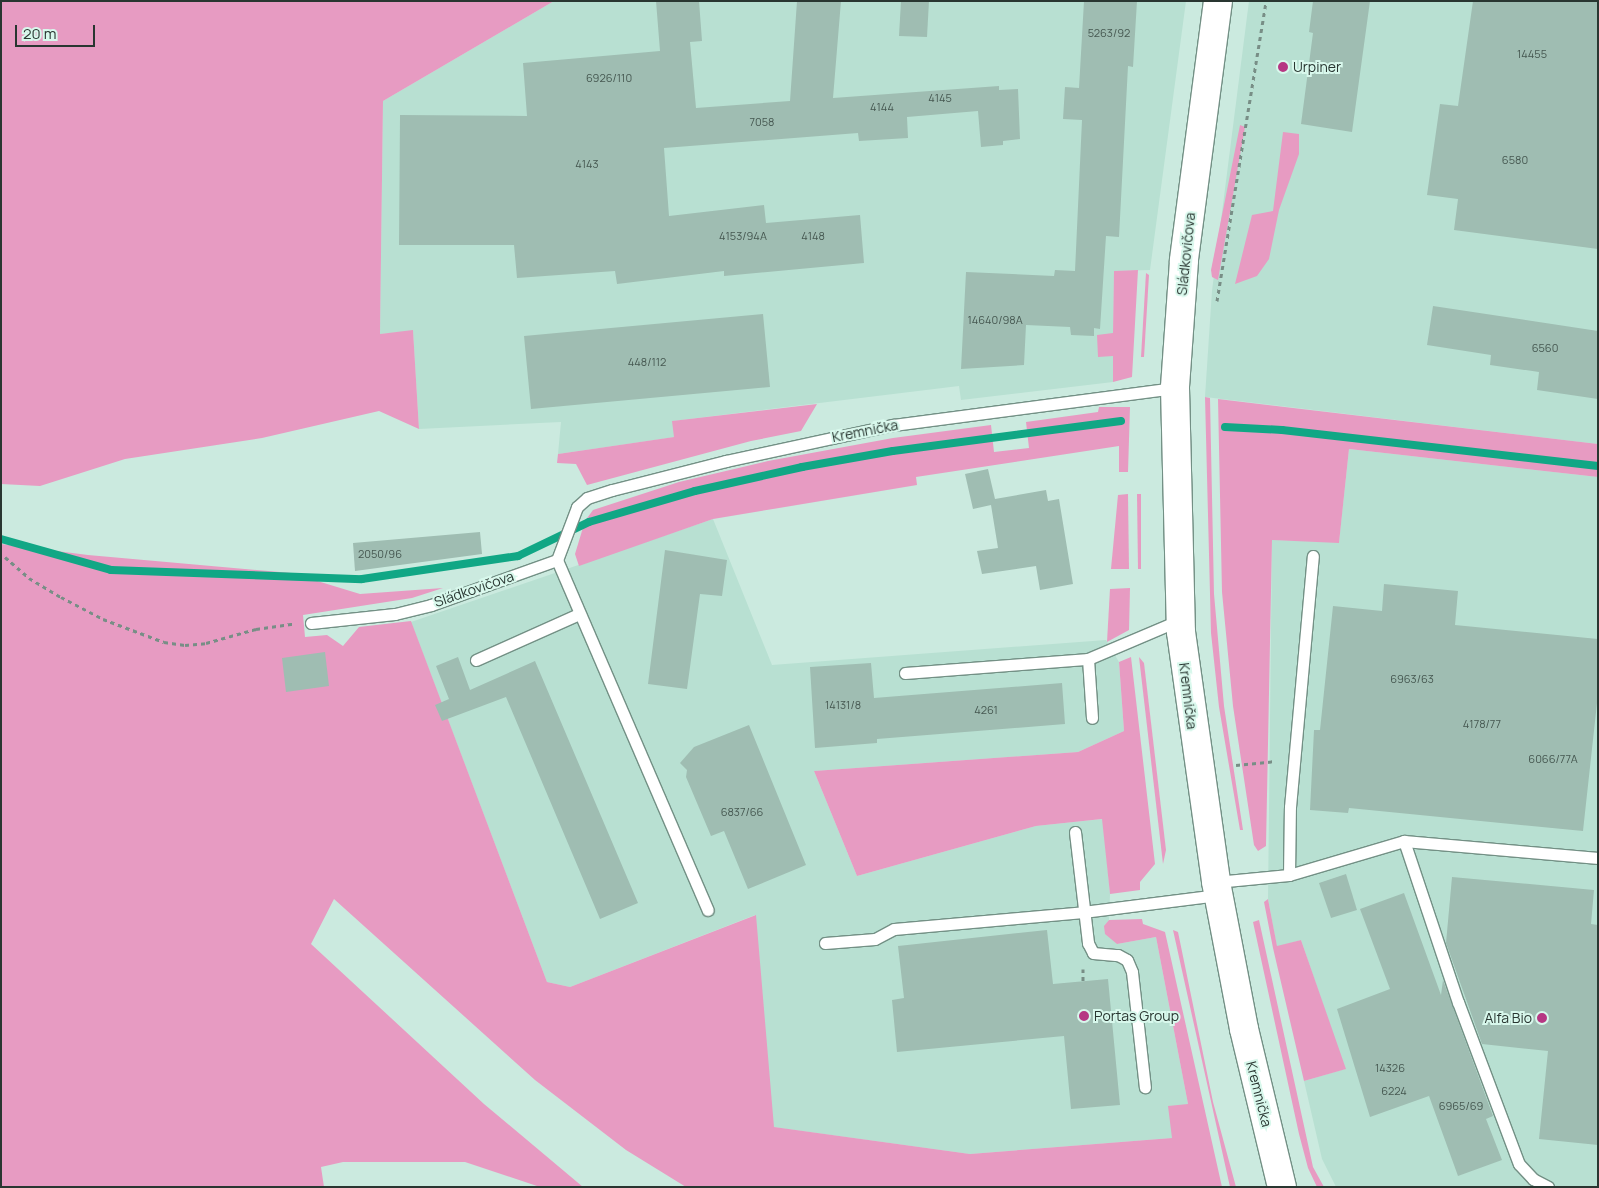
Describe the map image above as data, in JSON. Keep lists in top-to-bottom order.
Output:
{
  "streets": {
    "main road": ["Sládkovičova", "Kremnička"]
  },
  "crossings": [
    ["Sládkovičova", "Kremnička"]
  ],
  "places": ["Urpiner", "Portas Group", "Alfa Bio"],
  "house_numbers": [
    "5263/92",
    "14455",
    "6926/110",
    "4145",
    "4144",
    "7058",
    "6580",
    "4143",
    "4153/94A",
    "4148",
    "14640/98A",
    "6560",
    "448/112",
    "2050/96",
    "6963/63",
    "14131/8",
    "4261",
    "4178/77",
    "6066/77A",
    "6837/66",
    "14326",
    "6224",
    "6965/69"
  ],
  "scale_bar": "20 m"
}
